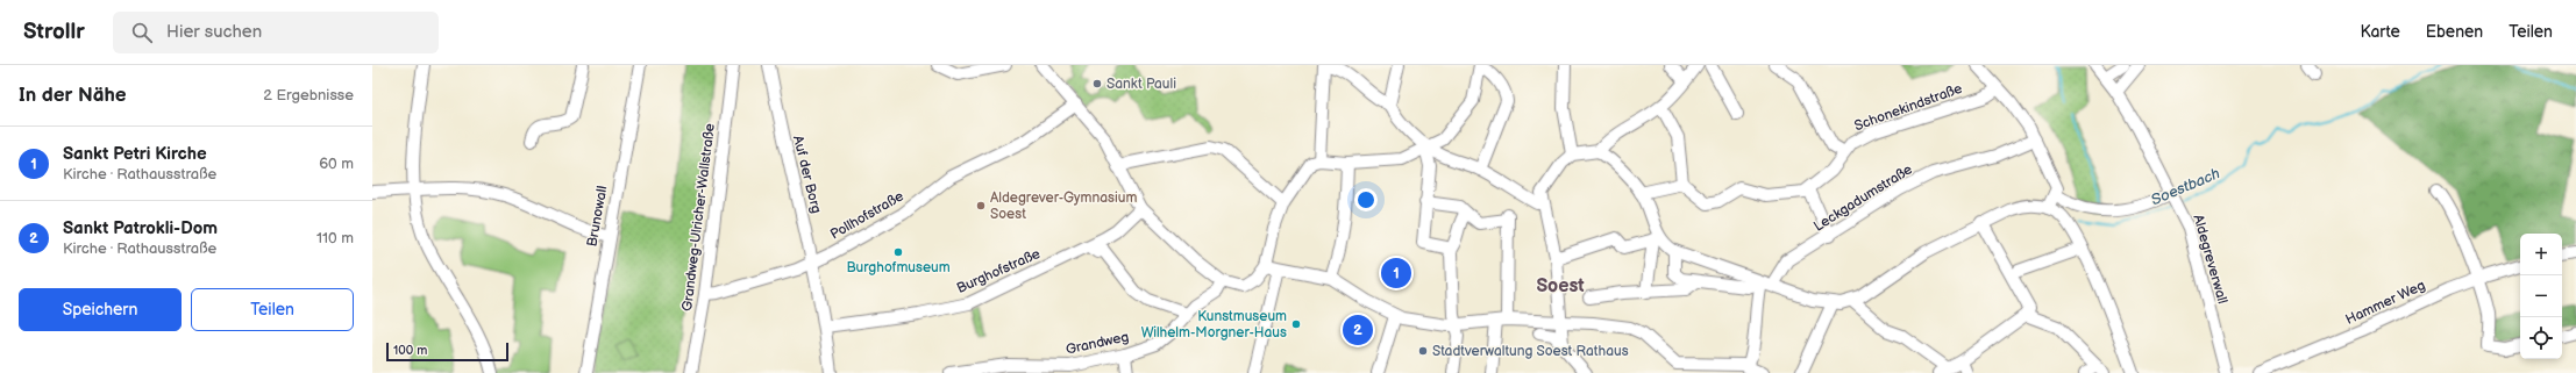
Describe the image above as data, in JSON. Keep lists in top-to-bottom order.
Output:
{
  "streets": {
    "street": [
      "Schonekindstraße",
      "Auf der Borg",
      "Leckgadumstraße",
      "Pollhofstraße",
      "Brunowall",
      "Grandweg-Ulricher-Wallstraße",
      "Aldegreverwall",
      "Burghofstraße",
      "Hammer Weg",
      "Grandweg"
    ]
  },
  "crossings": [
    ["Auf der Borg", "Pollhofstraße"],
    ["Auf der Borg", "Burghofstraße"],
    ["Pollhofstraße", "Grandweg-Ulricher-Wallstraße"]
  ],
  "districts": ["Soest"],
  "water": ["Soestbach"],
  "places": [
    "Sankt Pauli",
    "Aldegrever-Gymnasium Soest",
    "Burghofmuseum",
    "Kunstmuseum Wilhelm-Morgner-Haus",
    "Stadtverwaltung Soest Rathaus"
  ],
  "scale_bar": "100 m",
  "page": {
    "header": "Strollr",
    "search": "Hier suchen",
    "nav": ["Karte", "Ebenen", "Teilen"],
    "heading": ["In der Nähe", "2 Ergebnisse"],
    "list": [
      {
        "mark": "1",
        "name": "Sankt Petri Kirche",
        "note": "Kirche · Rathausstraße",
        "value": "60 m"
      },
      {
        "mark": "2",
        "name": "Sankt Patrokli-Dom",
        "note": "Kirche · Rathausstraße",
        "value": "110 m"
      }
    ],
    "map_buttons": ["+", "−"],
    "pins": ["1", "2"],
    "buttons": ["Speichern", "Teilen"],
    "scale": "100 m"
  }
}
